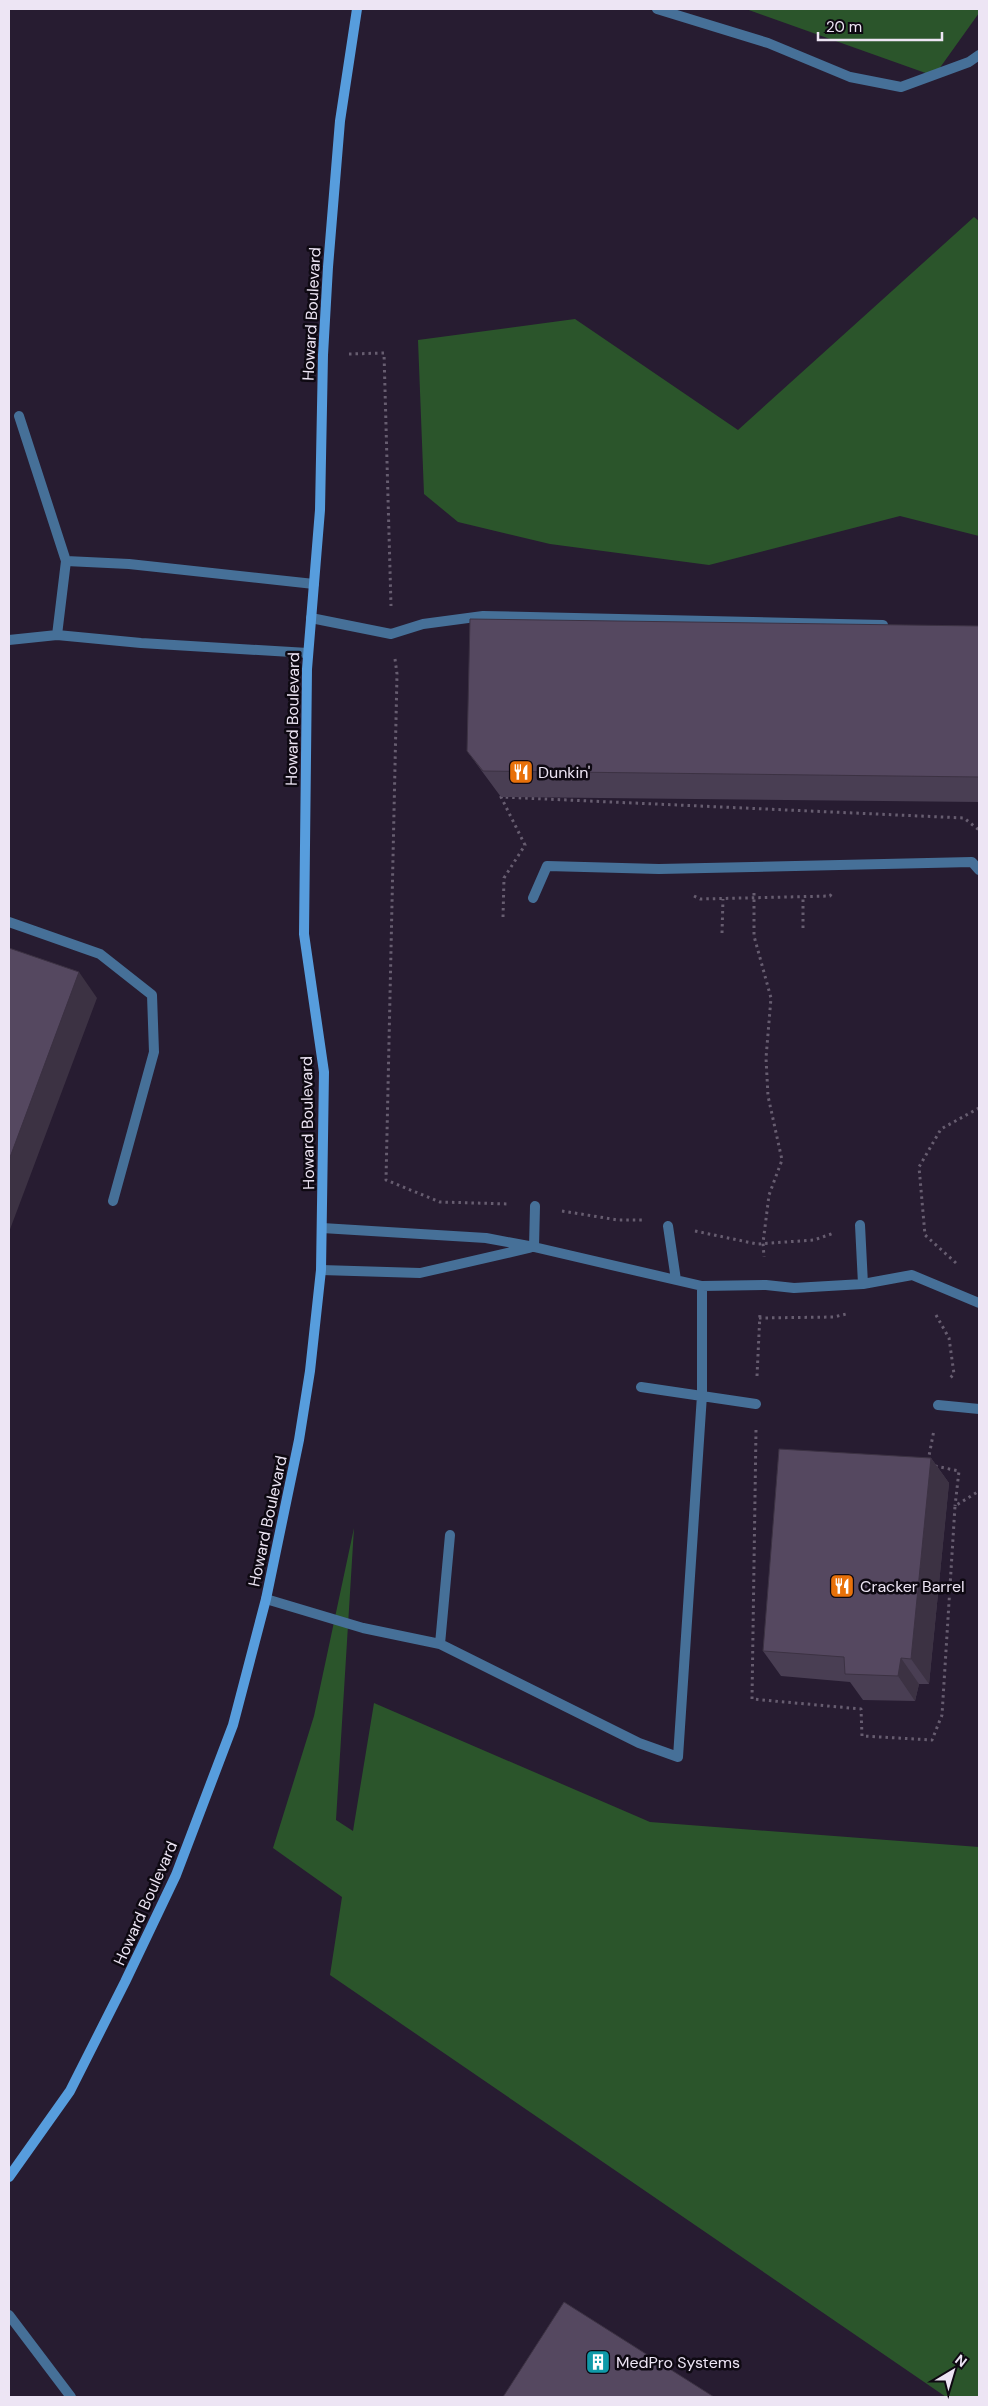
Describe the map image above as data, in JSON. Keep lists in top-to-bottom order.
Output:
{
  "streets": {
    "main road": ["Howard Boulevard"]
  },
  "places": {
    "restaurant": ["Dunkin'", "Cracker Barrel"],
    "building": ["MedPro Systems"]
  },
  "scale_bar": "20 m",
  "north": "top right"
}
